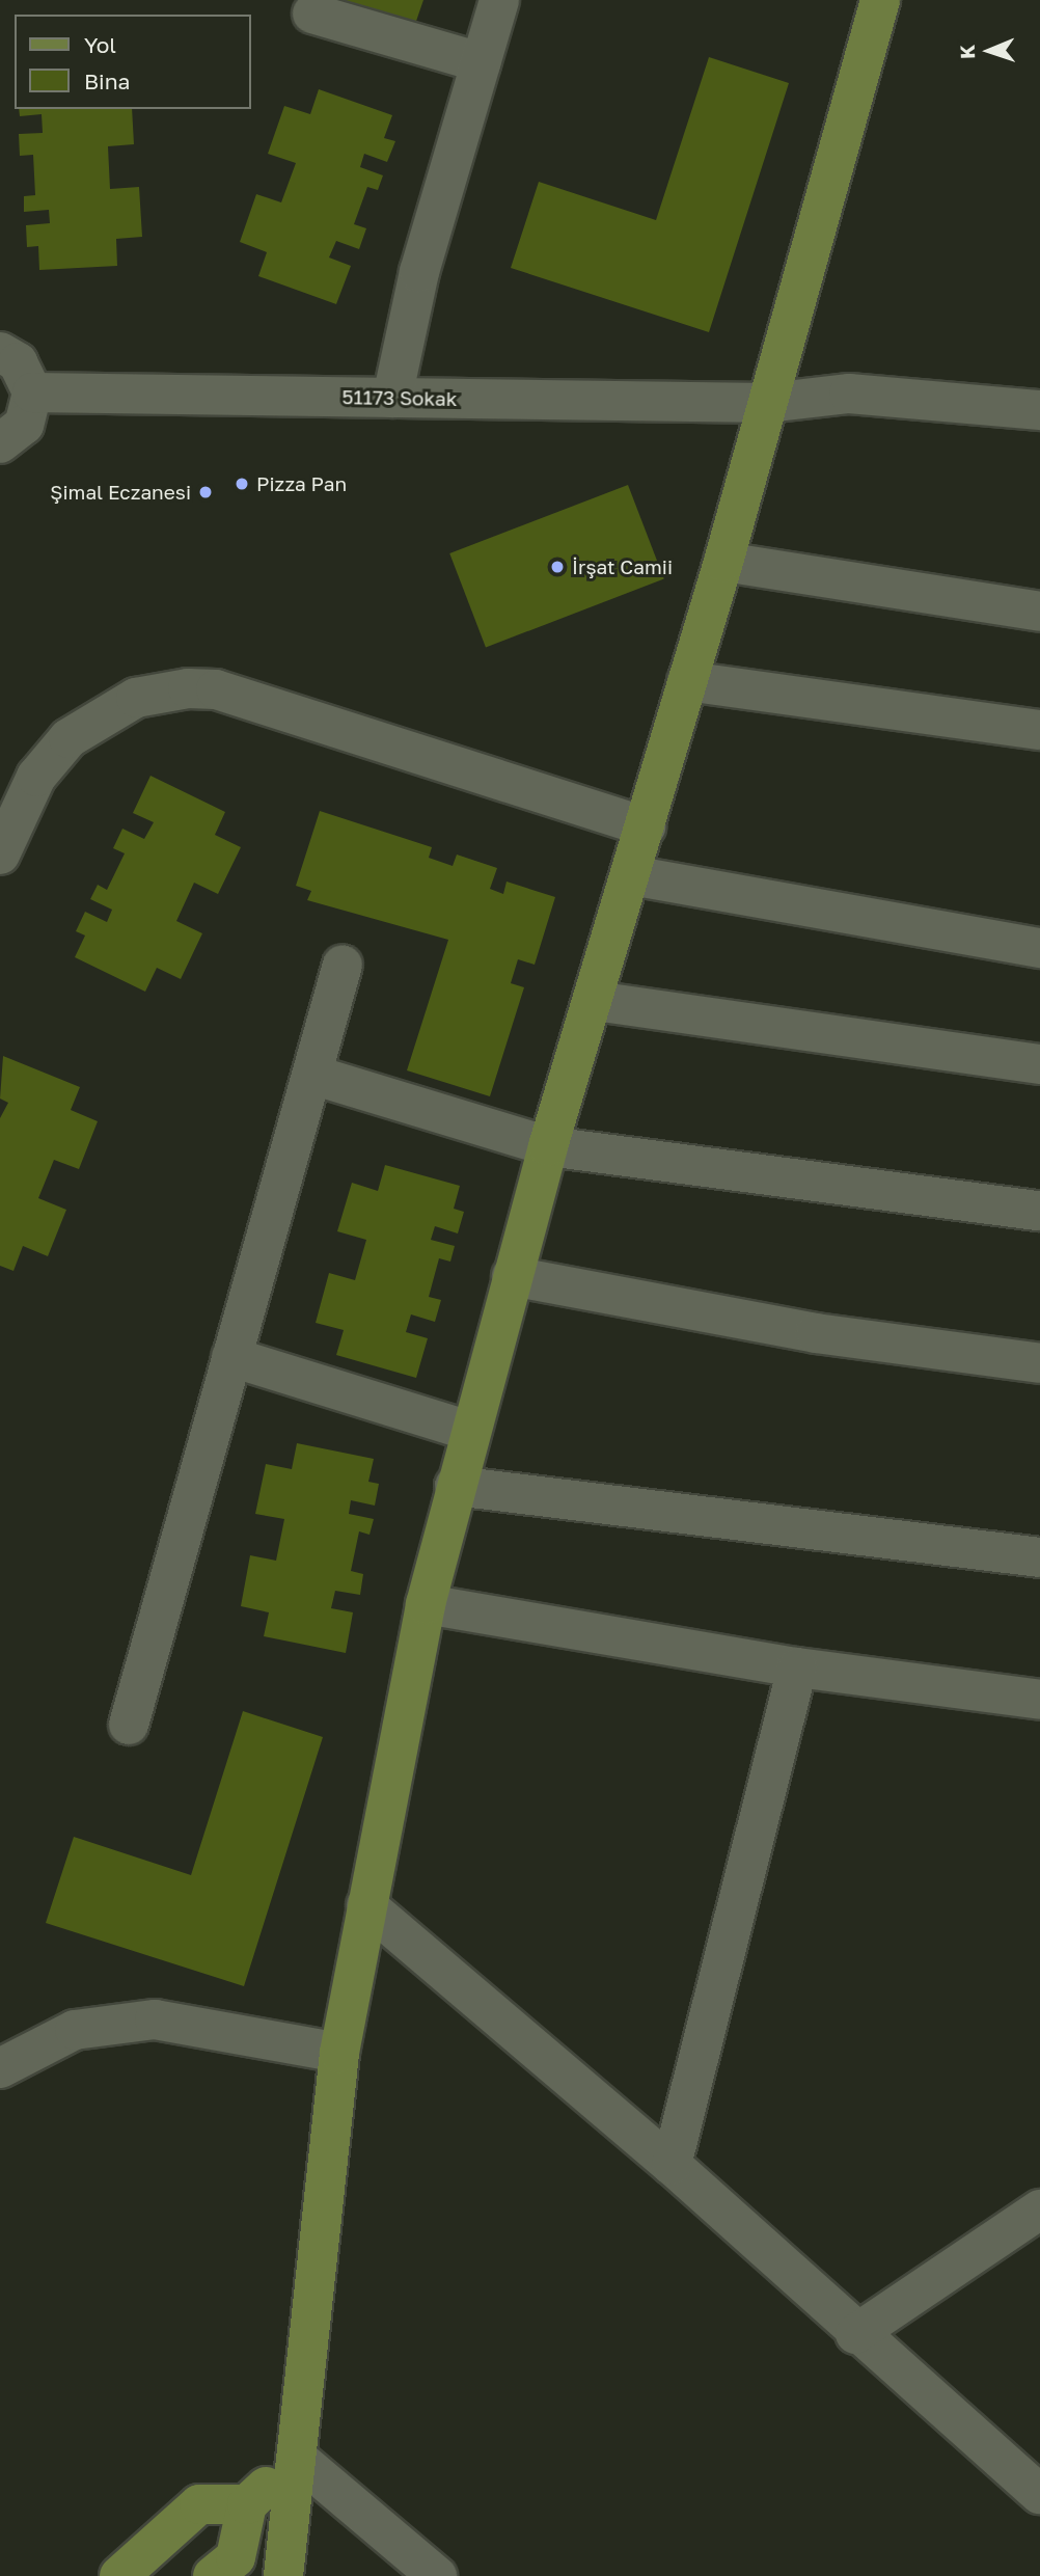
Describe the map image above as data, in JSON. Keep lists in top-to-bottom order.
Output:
{
  "streets": {
    "street": ["51173 Sokak"]
  },
  "places": ["Pizza Pan", "Şimal Eczanesi", "İrşat Camii"],
  "legend": ["Yol", "Bina"],
  "north": "left"
}
